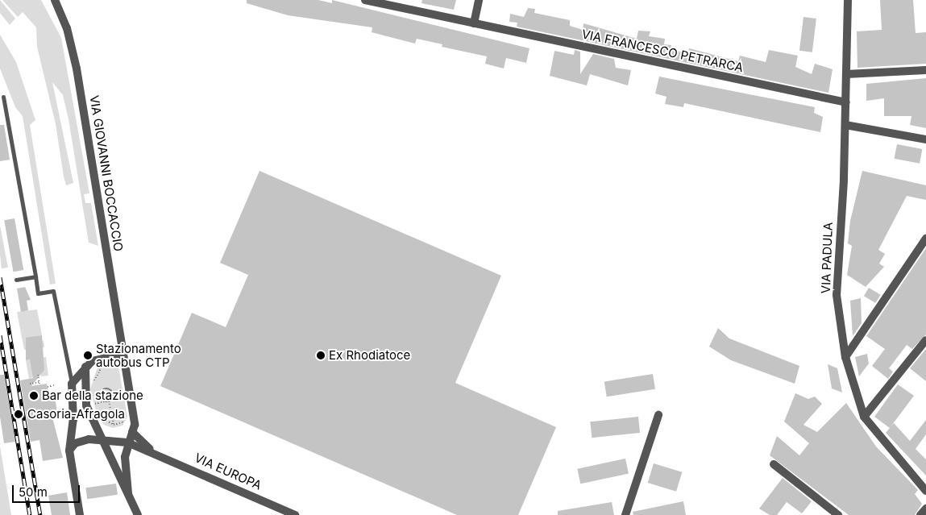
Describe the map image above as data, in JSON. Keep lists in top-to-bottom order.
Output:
{
  "streets": {
    "street": [
      "VIA FRANCESCO PETRARCA",
      "VIA GIOVANNI BOCCACCIO",
      "VIA PADULA",
      "VIA EUROPA"
    ]
  },
  "crossings": [
    ["VIA FRANCESCO PETRARCA", "VIA PADULA"],
    ["VIA GIOVANNI BOCCACCIO", "VIA EUROPA"]
  ],
  "places": [
    "Stazionamento autobus CTP",
    "Ex Rhodiatoce",
    "Bar della stazione",
    "Casoria-Afragola"
  ],
  "scale_bar": "50 m"
}
